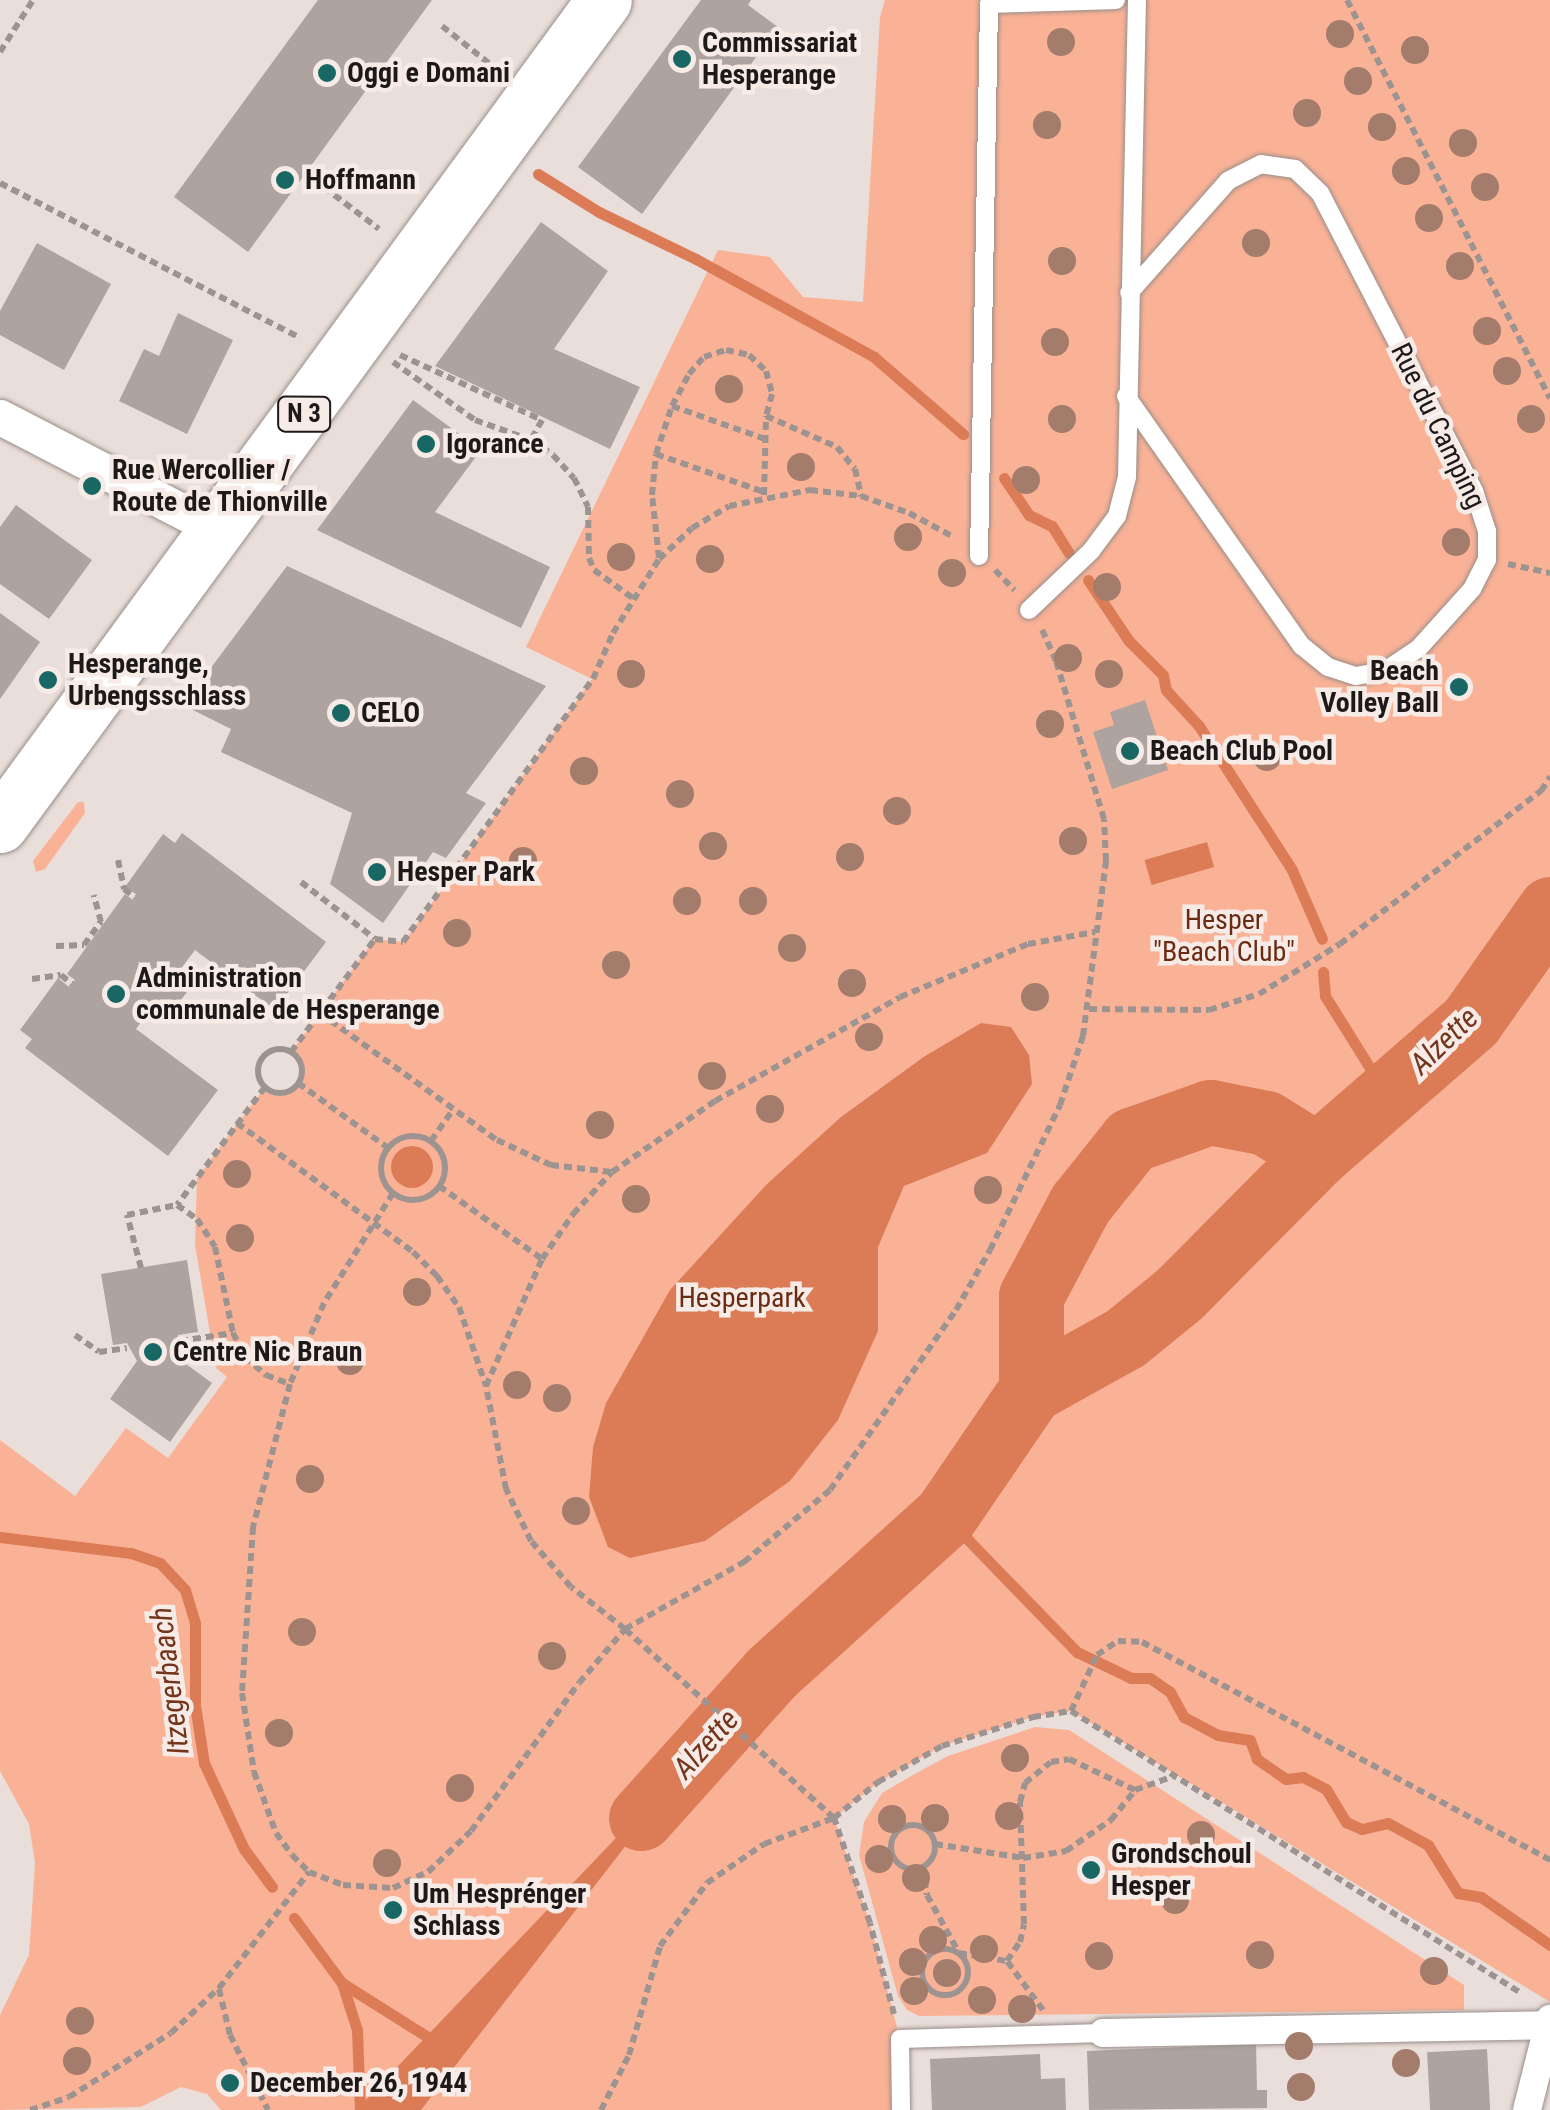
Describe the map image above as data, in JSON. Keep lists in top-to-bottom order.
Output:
{
  "streets": {
    "main road": ["N 3"],
    "lane": ["Rue du Camping"]
  },
  "water": ["Alzette", "Itzegerbaach"],
  "parks": ["Hesper \"Beach Club\"", "Hesperpark"],
  "places": [
    "Commissariat Hesperange",
    "Oggi e Domani",
    "Hoffmann",
    "Igorance",
    "Rue Wercollier / Route de Thionville",
    "Hesperange, Urbengsschlass",
    "Beach Volley Ball",
    "CELO",
    "Beach Club Pool",
    "Hesper Park",
    "Administration communale de Hesperange",
    "Centre Nic Braun",
    "Grondschoul Hesper",
    "Um Hesprénger Schlass",
    "December 26, 1944"
  ]
}
